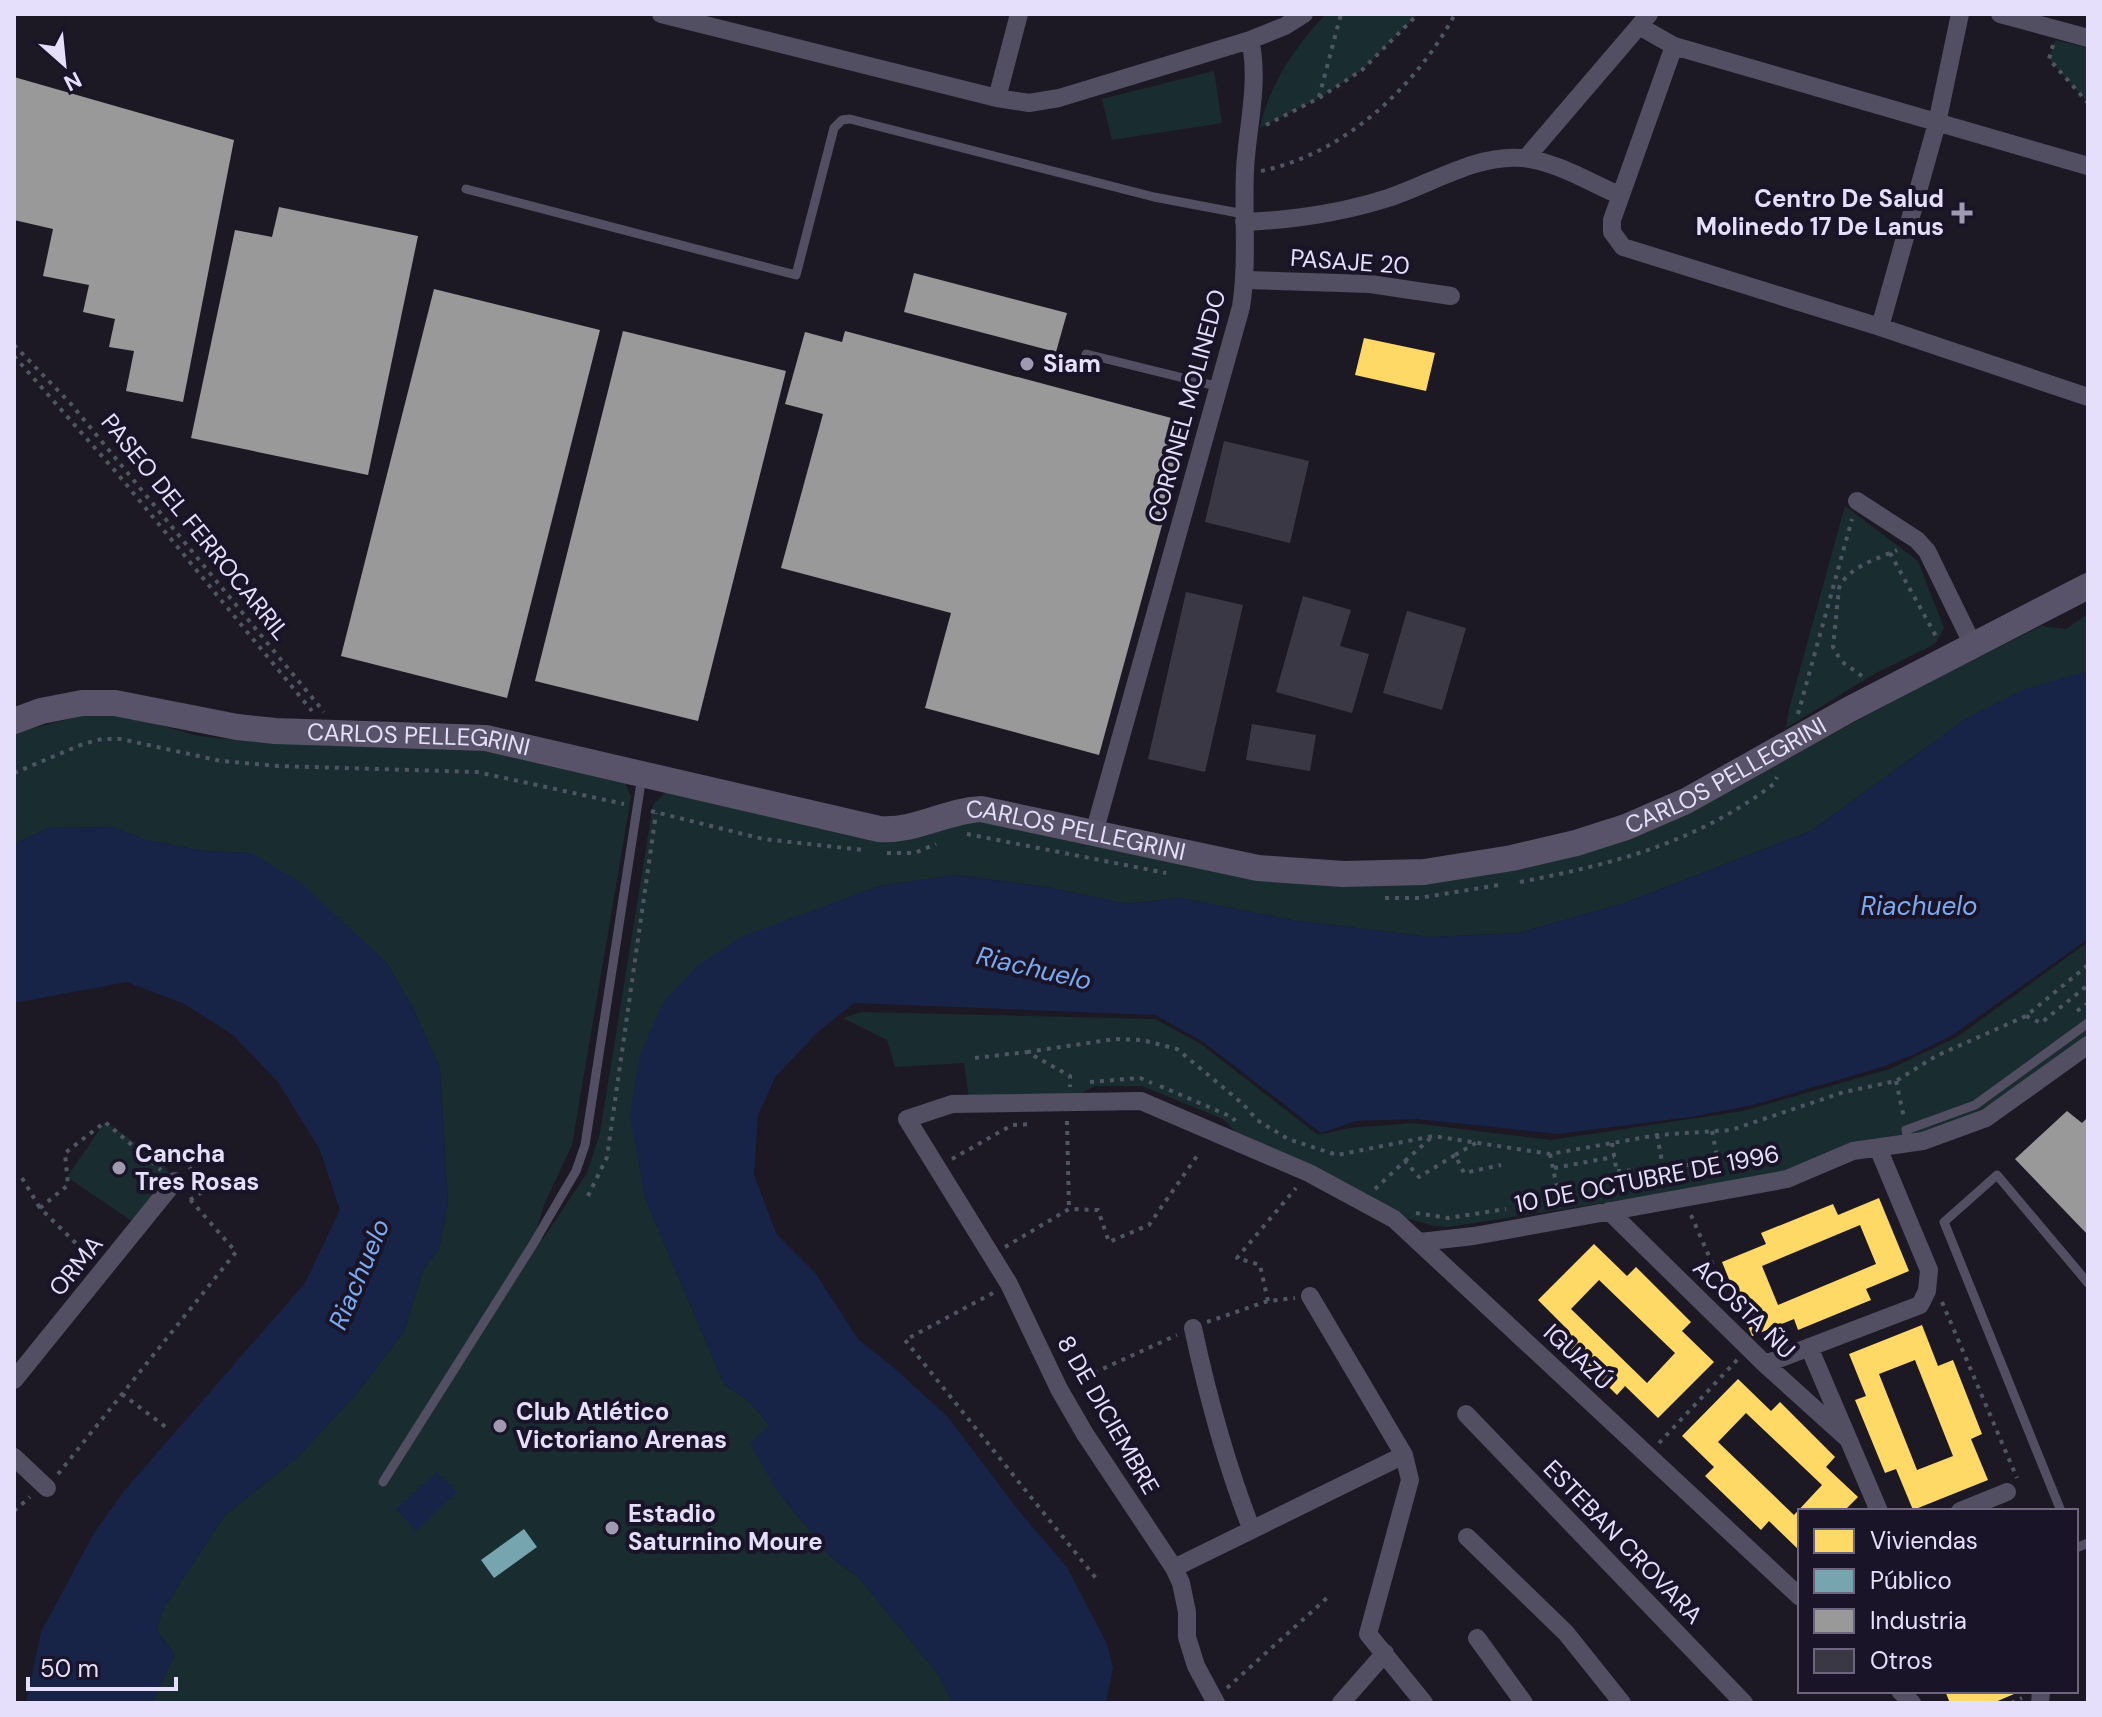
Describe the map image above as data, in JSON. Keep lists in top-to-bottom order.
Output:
{
  "streets": {
    "street": [
      "PASAJE 20",
      "CORONEL MOLINEDO",
      "CARLOS PELLEGRINI",
      "10 DE OCTUBRE DE 1996",
      "ORMA",
      "ACOSTA ÑU",
      "IGUAZÚ",
      "8 DE DICIEMBRE",
      "ESTEBAN CROVARA"
    ],
    "path": ["PASEO DEL FERROCARRIL"]
  },
  "crossings": [
    ["PASAJE 20", "CORONEL MOLINEDO"],
    ["CORONEL MOLINEDO", "CARLOS PELLEGRINI"],
    ["PASEO DEL FERROCARRIL", "CARLOS PELLEGRINI"],
    ["10 DE OCTUBRE DE 1996", "ACOSTA ÑU"],
    ["10 DE OCTUBRE DE 1996", "IGUAZÚ"],
    ["IGUAZÚ", "8 DE DICIEMBRE"]
  ],
  "water": ["Riachuelo"],
  "places": {
    "health": ["Centro De Salud Molinedo 17 De Lanus"],
    "other": [
      "Siam",
      "Cancha Tres Rosas",
      "Club Atlético Victoriano Arenas",
      "Estadio Saturnino Moure"
    ]
  },
  "legend": [
    "Viviendas",
    "Público",
    "Industria",
    "Otros"
  ],
  "scale_bar": "50 m",
  "north": "bottom right"
}
